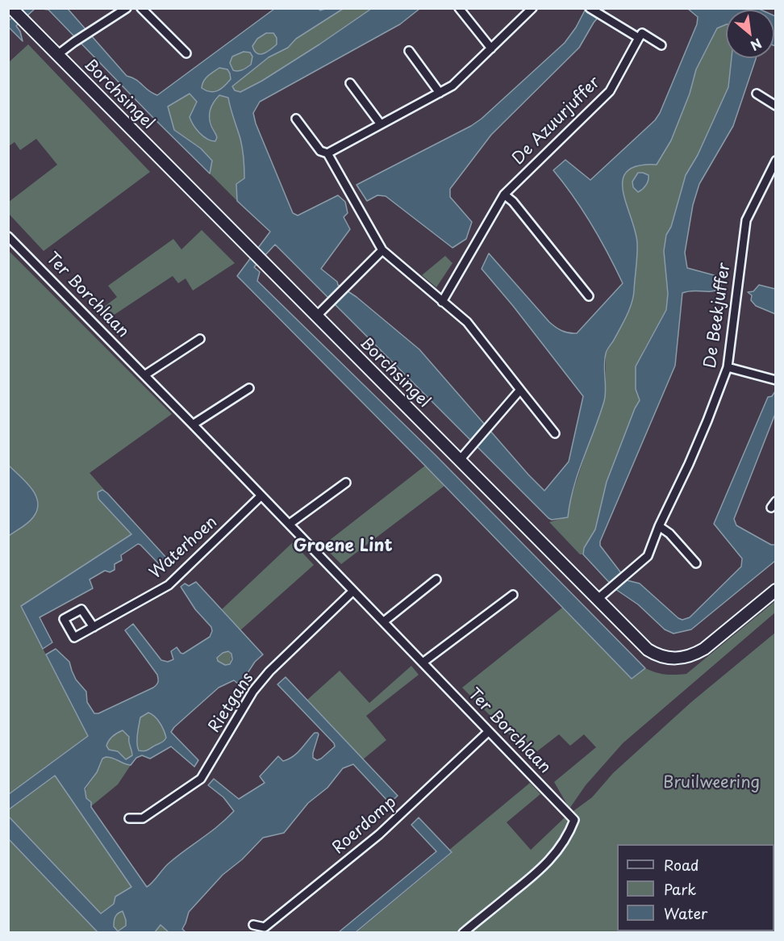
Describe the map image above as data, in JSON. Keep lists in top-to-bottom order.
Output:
{
  "streets": {
    "main road": ["Borchsingel"],
    "street": [
      "De Azuurjuffer",
      "Ter Borchlaan",
      "De Beekjuffer",
      "Waterhoen",
      "Rietgans",
      "Roerdomp"
    ]
  },
  "crossings": [
    ["Borchsingel", "De Beekjuffer"],
    ["Ter Borchlaan", "Waterhoen"],
    ["Ter Borchlaan", "Rietgans"],
    ["Ter Borchlaan", "Roerdomp"]
  ],
  "districts": ["Groene Lint"],
  "parks": ["Bruilweering"],
  "legend": ["Road", "Park", "Water"],
  "north": "bottom right"
}
